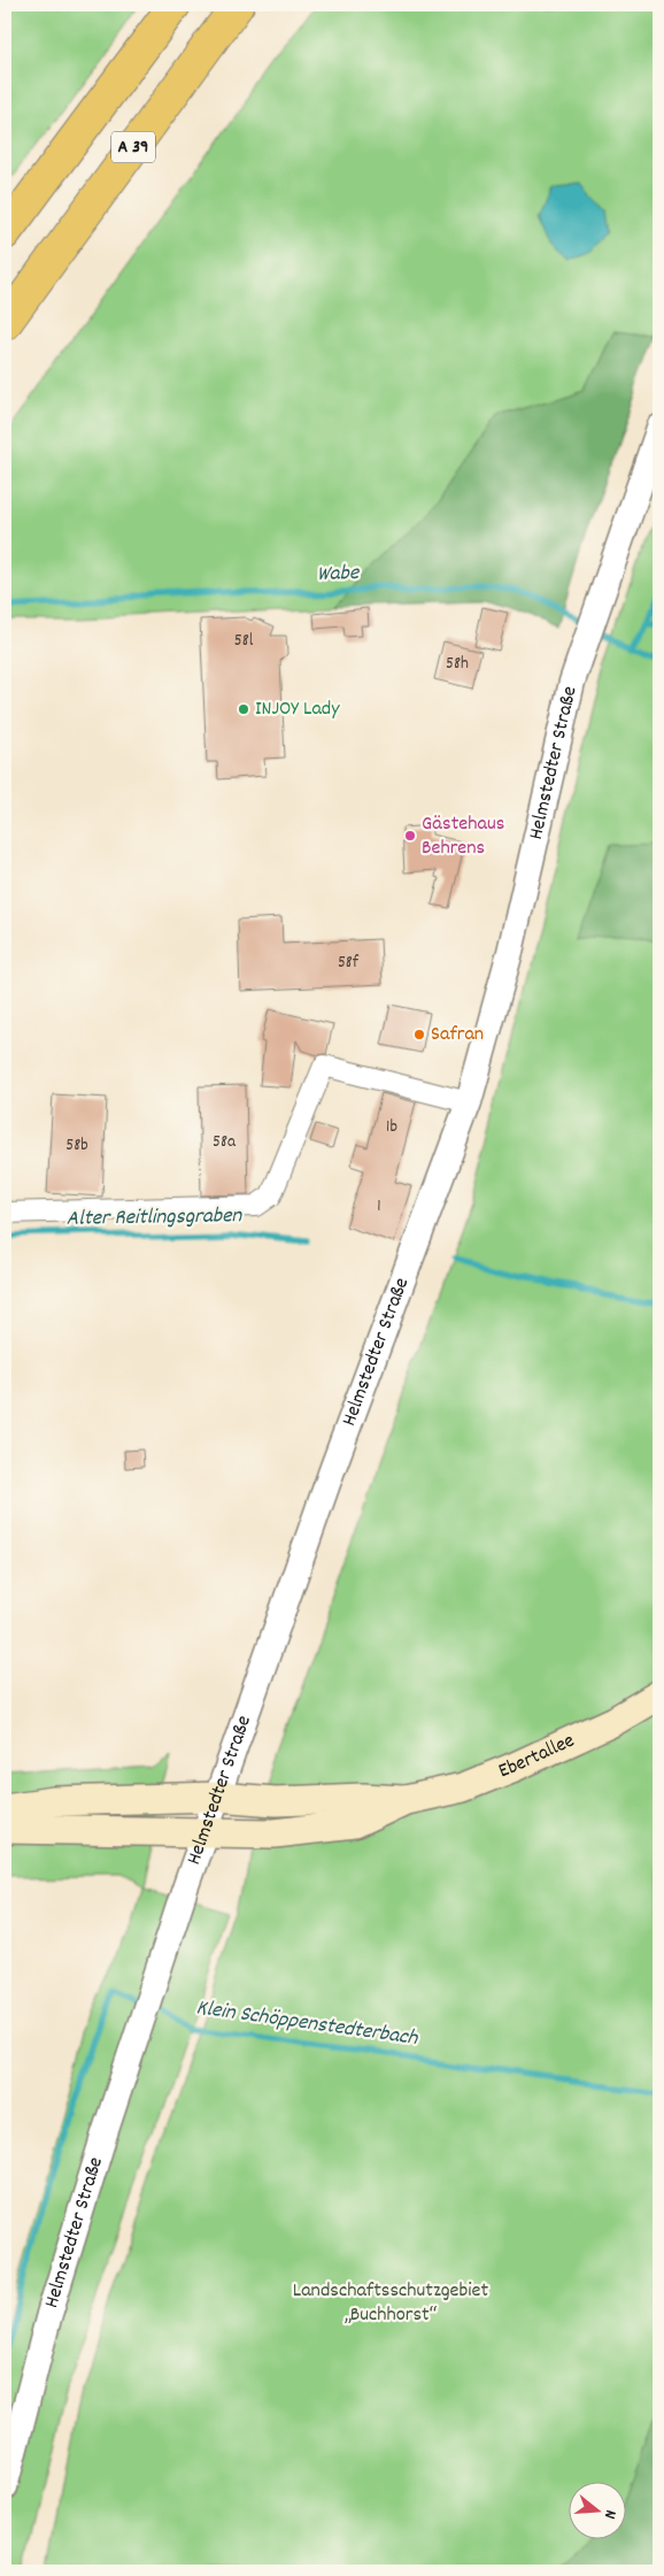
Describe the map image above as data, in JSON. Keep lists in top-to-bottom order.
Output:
{
  "streets": {
    "highway": ["A 39"],
    "main road": ["Ebertallee"],
    "street": ["Helmstedter Straße"]
  },
  "crossings": [
    ["Helmstedter Straße", "Ebertallee"]
  ],
  "water": ["Wabe", "Alter Reitlingsgraben", "Klein Schöppenstedterbach"],
  "parks": ["Landschaftsschutzgebiet „Buchhorst“"],
  "places": ["INJOY Lady", "Gästehaus Behrens", "Safran"],
  "house_numbers": [
    "58l",
    "58h",
    "58f",
    "1b",
    "58a",
    "58b",
    "1"
  ],
  "north": "right"
}
